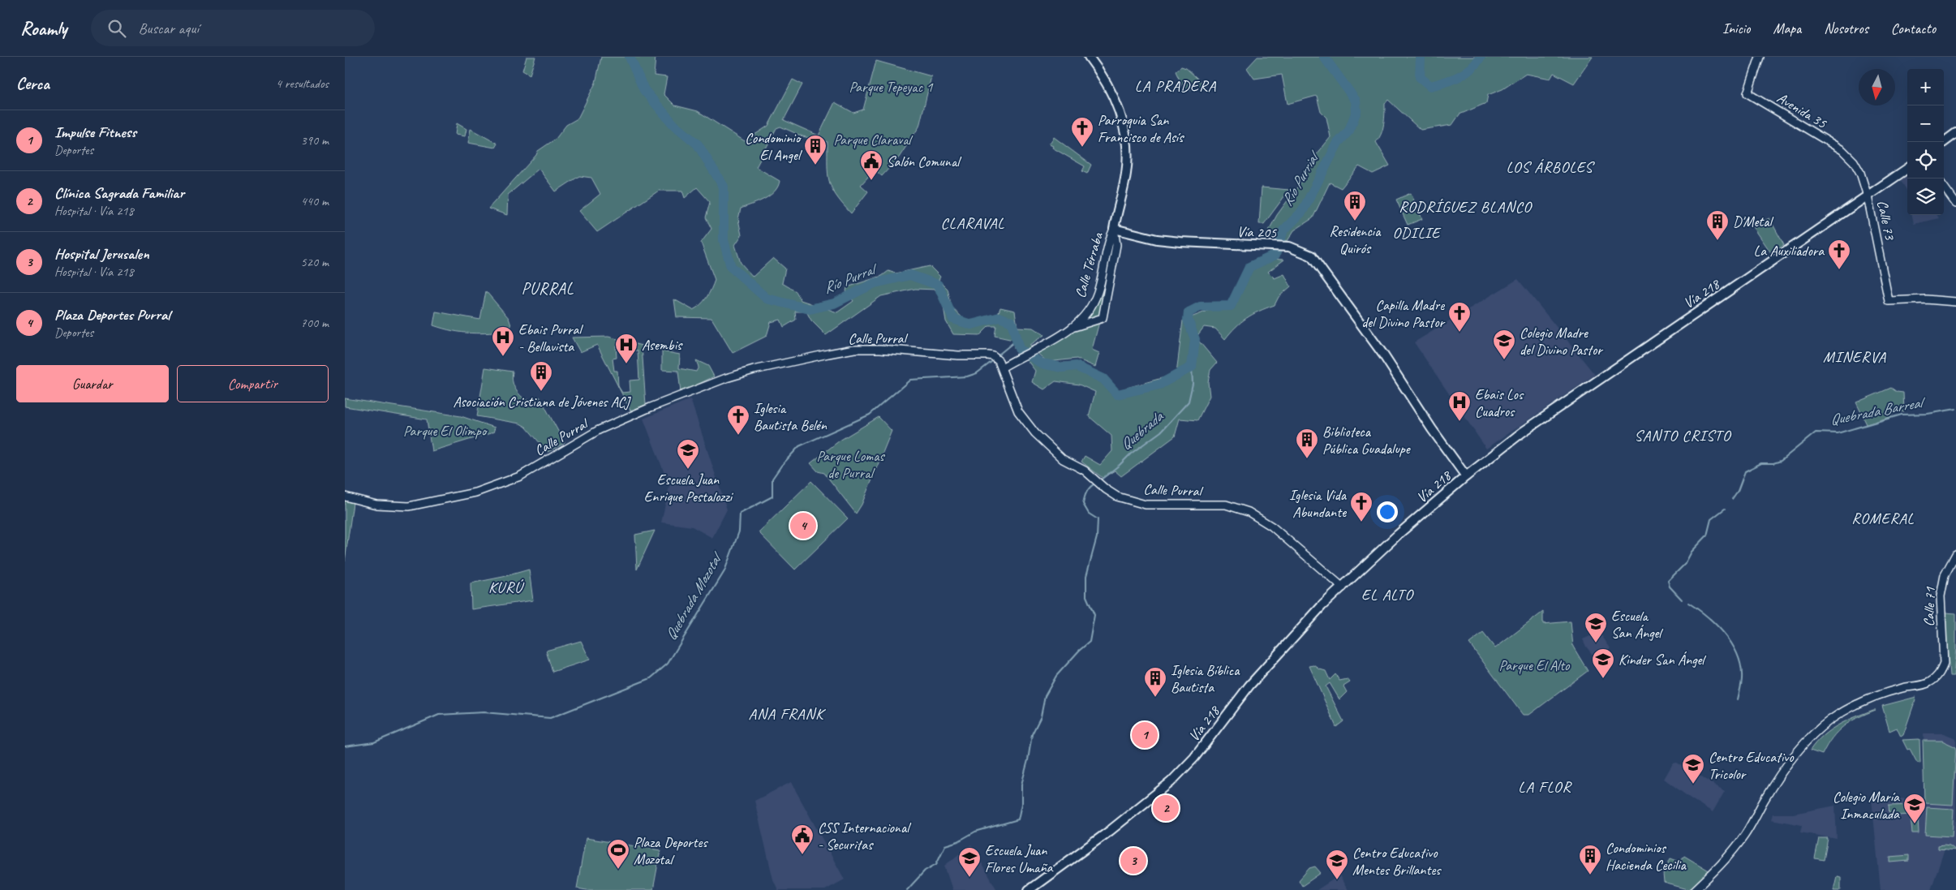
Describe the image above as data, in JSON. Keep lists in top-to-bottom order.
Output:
{
  "streets": {
    "main road": ["Vía 205", "Vía 218"],
    "street": [
      "Avenida 35",
      "Calle 73",
      "Calle Térraba",
      "Calle Purral",
      "Calle 71"
    ]
  },
  "crossings": [
    ["Avenida 35", "Calle 73"],
    ["Calle 73", "Vía 218"],
    ["Vía 205", "Calle Térraba"],
    ["Vía 205", "Vía 218"],
    ["Calle Térraba", "Calle Purral"],
    ["Vía 218", "Calle Purral"]
  ],
  "districts": [
    "LA PRADERA",
    "LOS ÁRBOLES",
    "RODRÍGUEZ BLANCO",
    "CLARAVAL",
    "ODILIE",
    "PURRAL",
    "MINERVA",
    "SANTO CRISTO",
    "ROMERAL",
    "KURÚ",
    "EL ALTO",
    "ANA FRANK",
    "LA FLOR"
  ],
  "water": [
    "Río Purrial",
    "Río Purral",
    "Quebrada Barreal",
    "Quebrada",
    "Quebrada Mozotal"
  ],
  "parks": [
    "Parque Tepeyac 1",
    "Parque Claraval",
    "Parque El Olimpo",
    "Parque Lomas de Purral",
    "Parque El Alto"
  ],
  "places": {
    "church": [
      "Parroquia San Francisco de Asís",
      "La Auxiliadora",
      "Capilla Madre del Divino Pastor",
      "Iglesia Bautista Belén",
      "Iglesia Vida Abundante"
    ],
    "building": [
      "Condominio El Angel",
      "Residencia Quirós",
      "D'Metal",
      "Asociación Cristiana de Jóvenes ACJ",
      "Biblioteca Pública Guadalupe",
      "Iglesia Bíblica Bautista",
      "Condominios Hacienda Cecilia"
    ],
    "public building": ["Salón Comunal", "CSS Internacional - Securitas"],
    "hospital": ["Ebais Purral - Bellavista", "Asembis", "Ebais Los Cuadros"],
    "school or university": [
      "Colegio Madre del Divino Pastor",
      "Escuela Juan Enrique Pestalozzi",
      "Escuela San Ángel",
      "Kinder San Ángel",
      "Centro Educativo Tricolor",
      "Colegio María Inmaculada",
      "Escuela Juan Flores Umaña",
      "Centro Educativo Mentes Brillantes"
    ],
    "sports": ["Plaza Deportes Mozotal"]
  },
  "north": "bottom",
  "page": {
    "header": "Roamly",
    "search": "Buscar aquí",
    "nav": [
      "Inicio",
      "Mapa",
      "Nosotros",
      "Contacto"
    ],
    "heading": ["Cerca", "4 resultados"],
    "map_buttons": ["+", "−"],
    "list": [
      {
        "mark": "1",
        "name": "Impulse Fitness",
        "note": "Deportes",
        "value": "390 m"
      },
      {
        "mark": "2",
        "name": "Clínica Sagrada Familiar",
        "note": "Hospital · Vía 218",
        "value": "440 m"
      },
      {
        "mark": "3",
        "name": "Hospital Jerusalen",
        "note": "Hospital · Vía 218",
        "value": "520 m"
      },
      {
        "mark": "4",
        "name": "Plaza Deportes Purral",
        "note": "Deportes",
        "value": "700 m"
      }
    ],
    "buttons": ["Guardar", "Compartir"],
    "pins": [
      "4",
      "1",
      "2",
      "3"
    ]
  }
}
